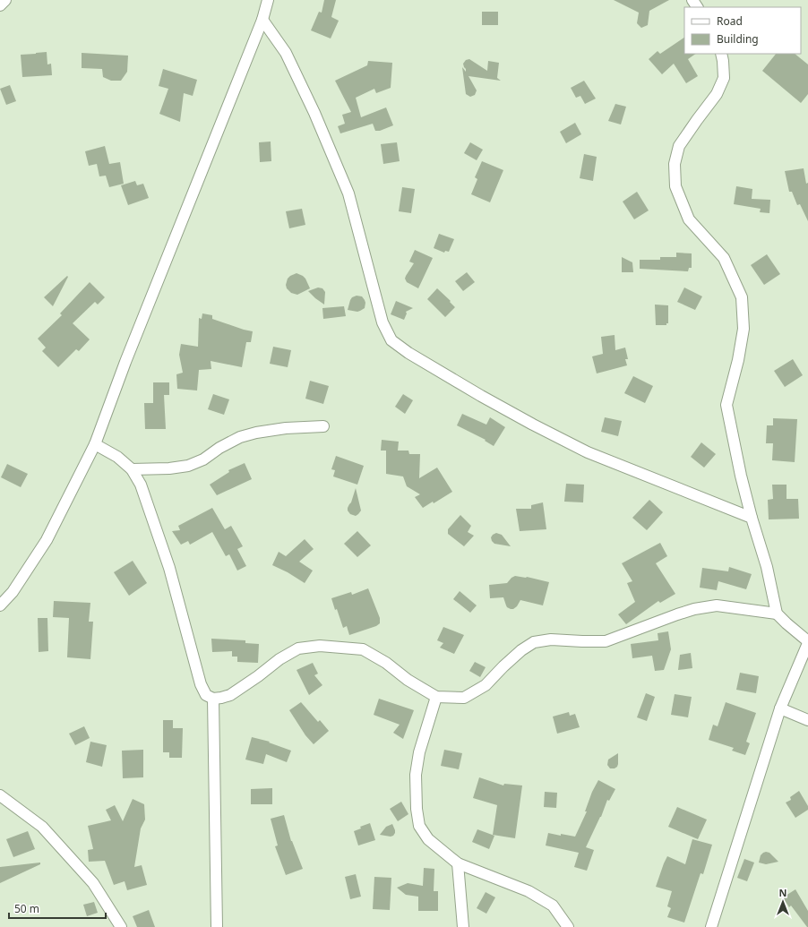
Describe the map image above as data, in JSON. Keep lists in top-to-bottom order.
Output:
{
  "legend": ["Road", "Building"],
  "scale_bar": "50 m",
  "north": "top"
}
